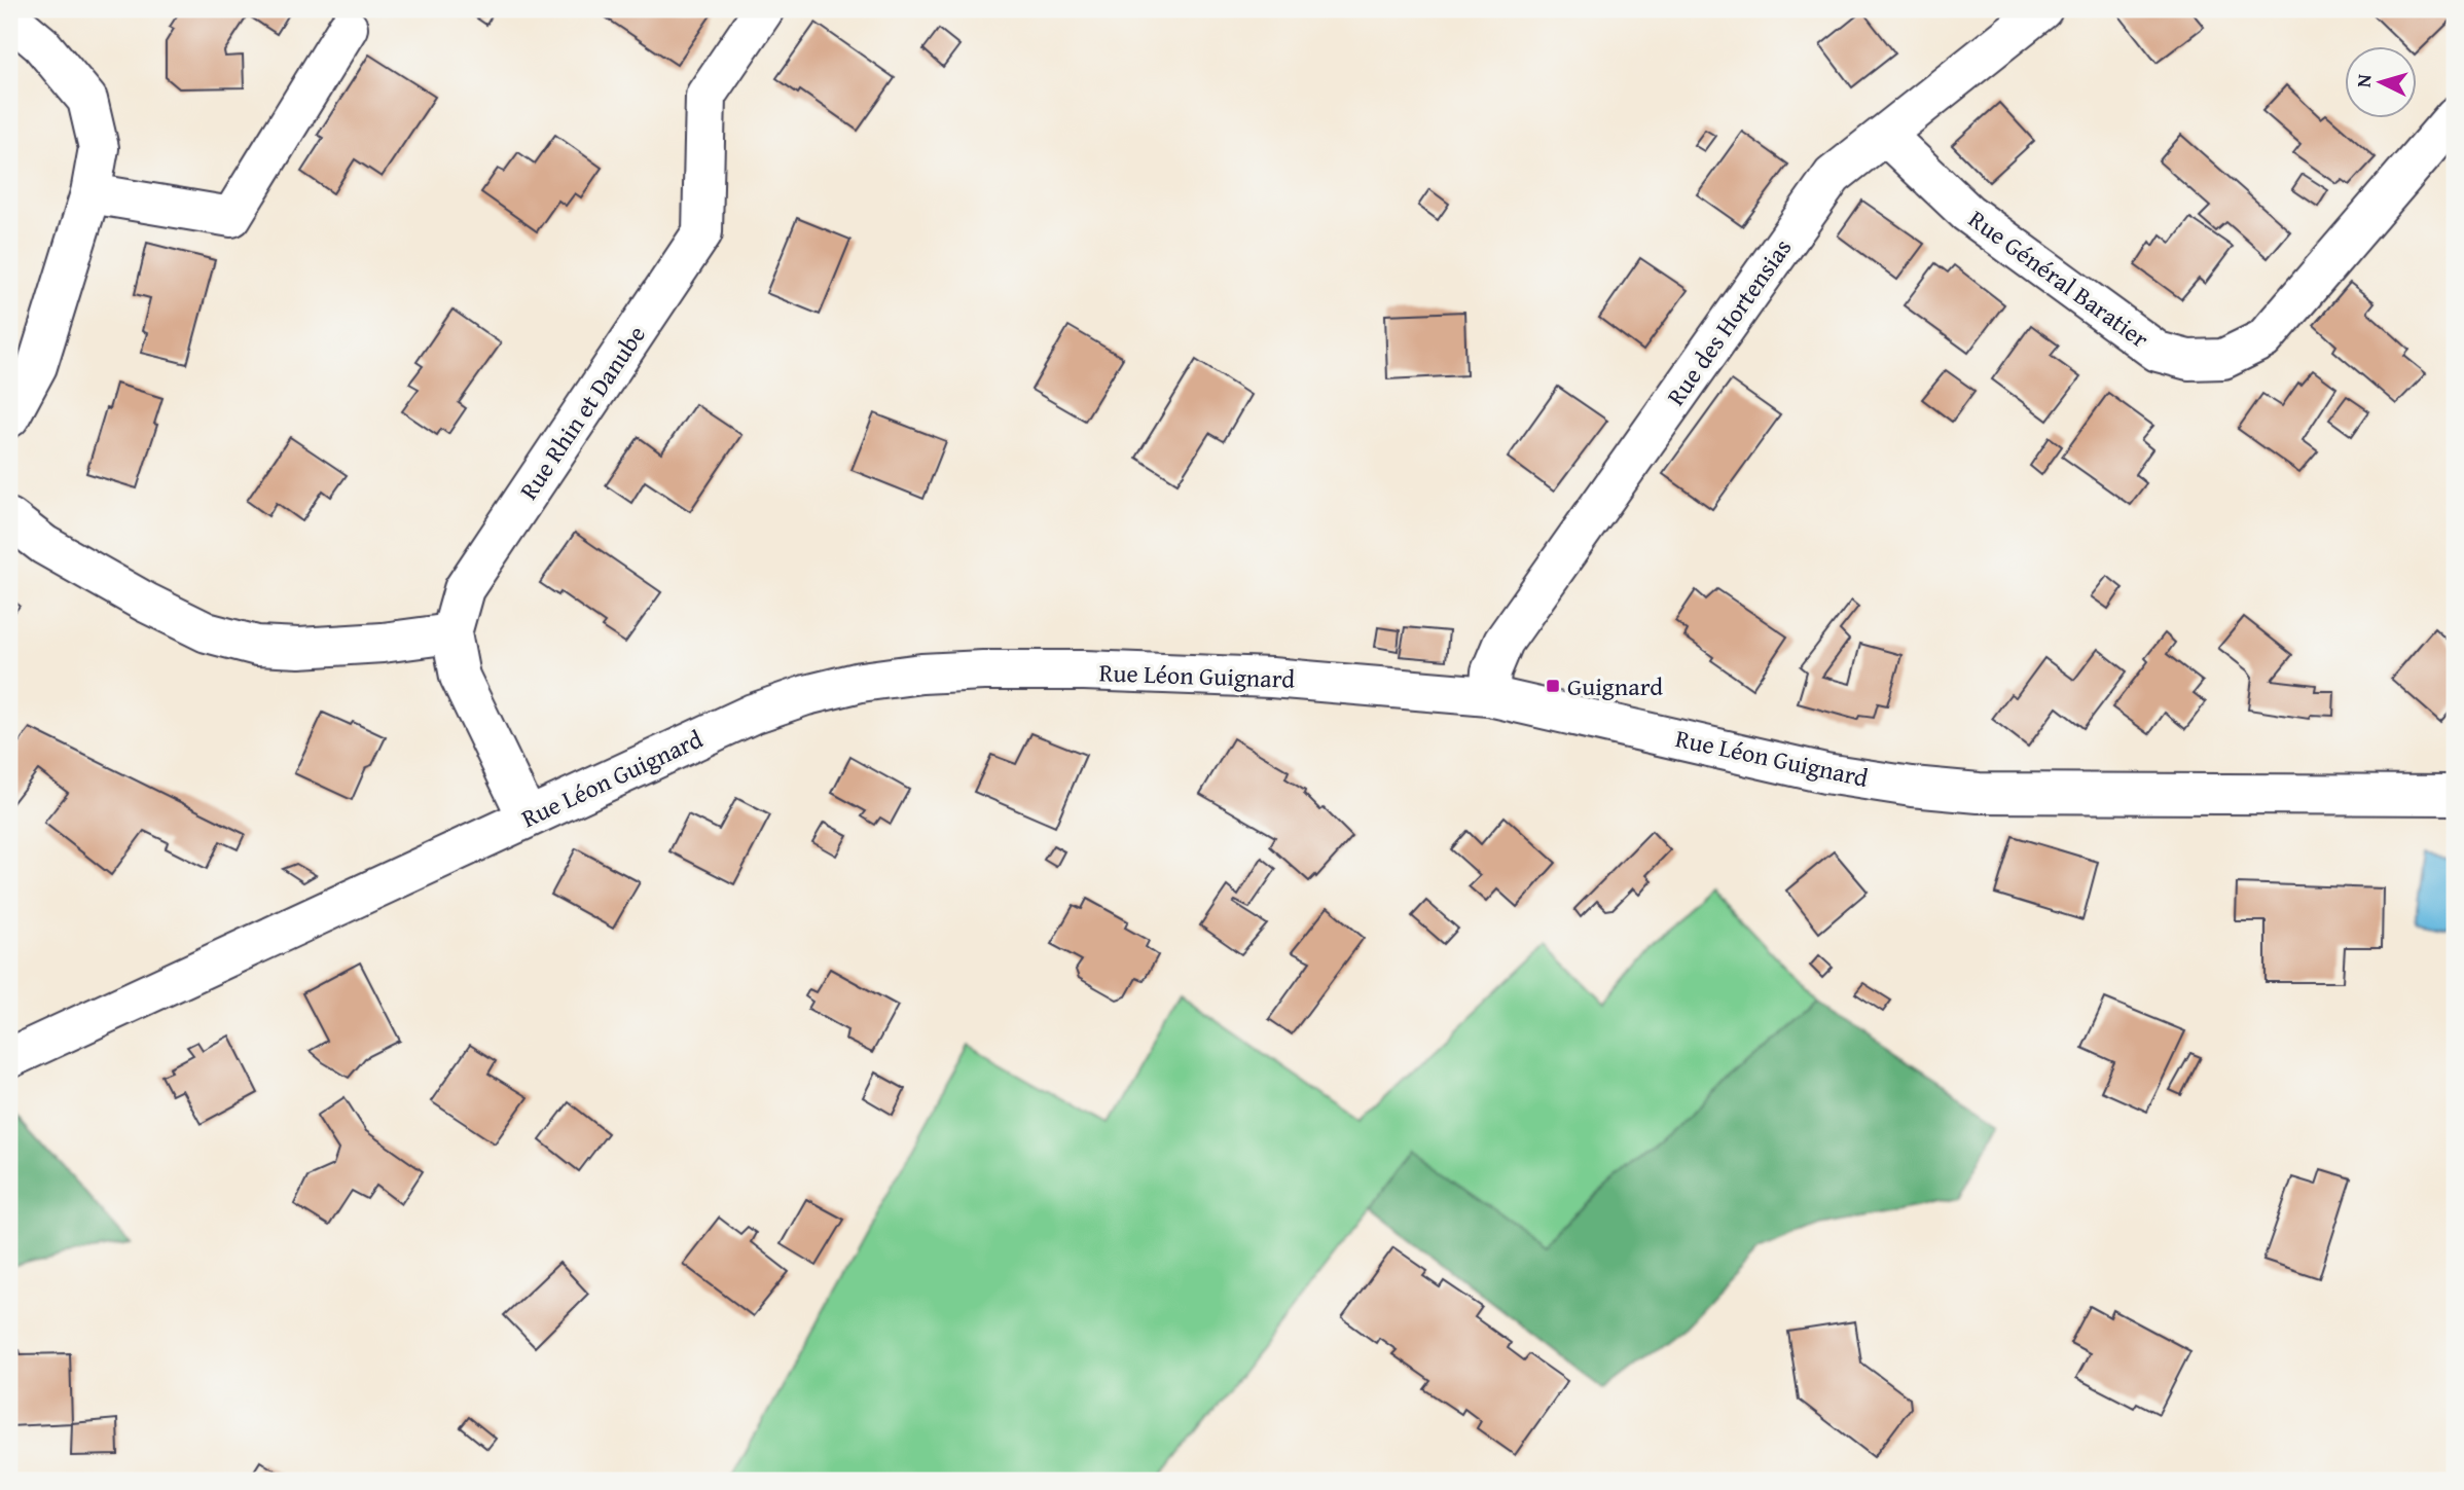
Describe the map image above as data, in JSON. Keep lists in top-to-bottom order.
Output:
{
  "streets": {
    "street": [
      "Rue Général Baratier",
      "Rue des Hortensias",
      "Rue Rhin et Danube",
      "Rue Léon Guignard"
    ]
  },
  "crossings": [
    ["Rue Général Baratier", "Rue des Hortensias"],
    ["Rue des Hortensias", "Rue Léon Guignard"],
    ["Rue Rhin et Danube", "Rue Léon Guignard"]
  ],
  "places": {
    "transit": ["Guignard"]
  },
  "north": "left"
}
